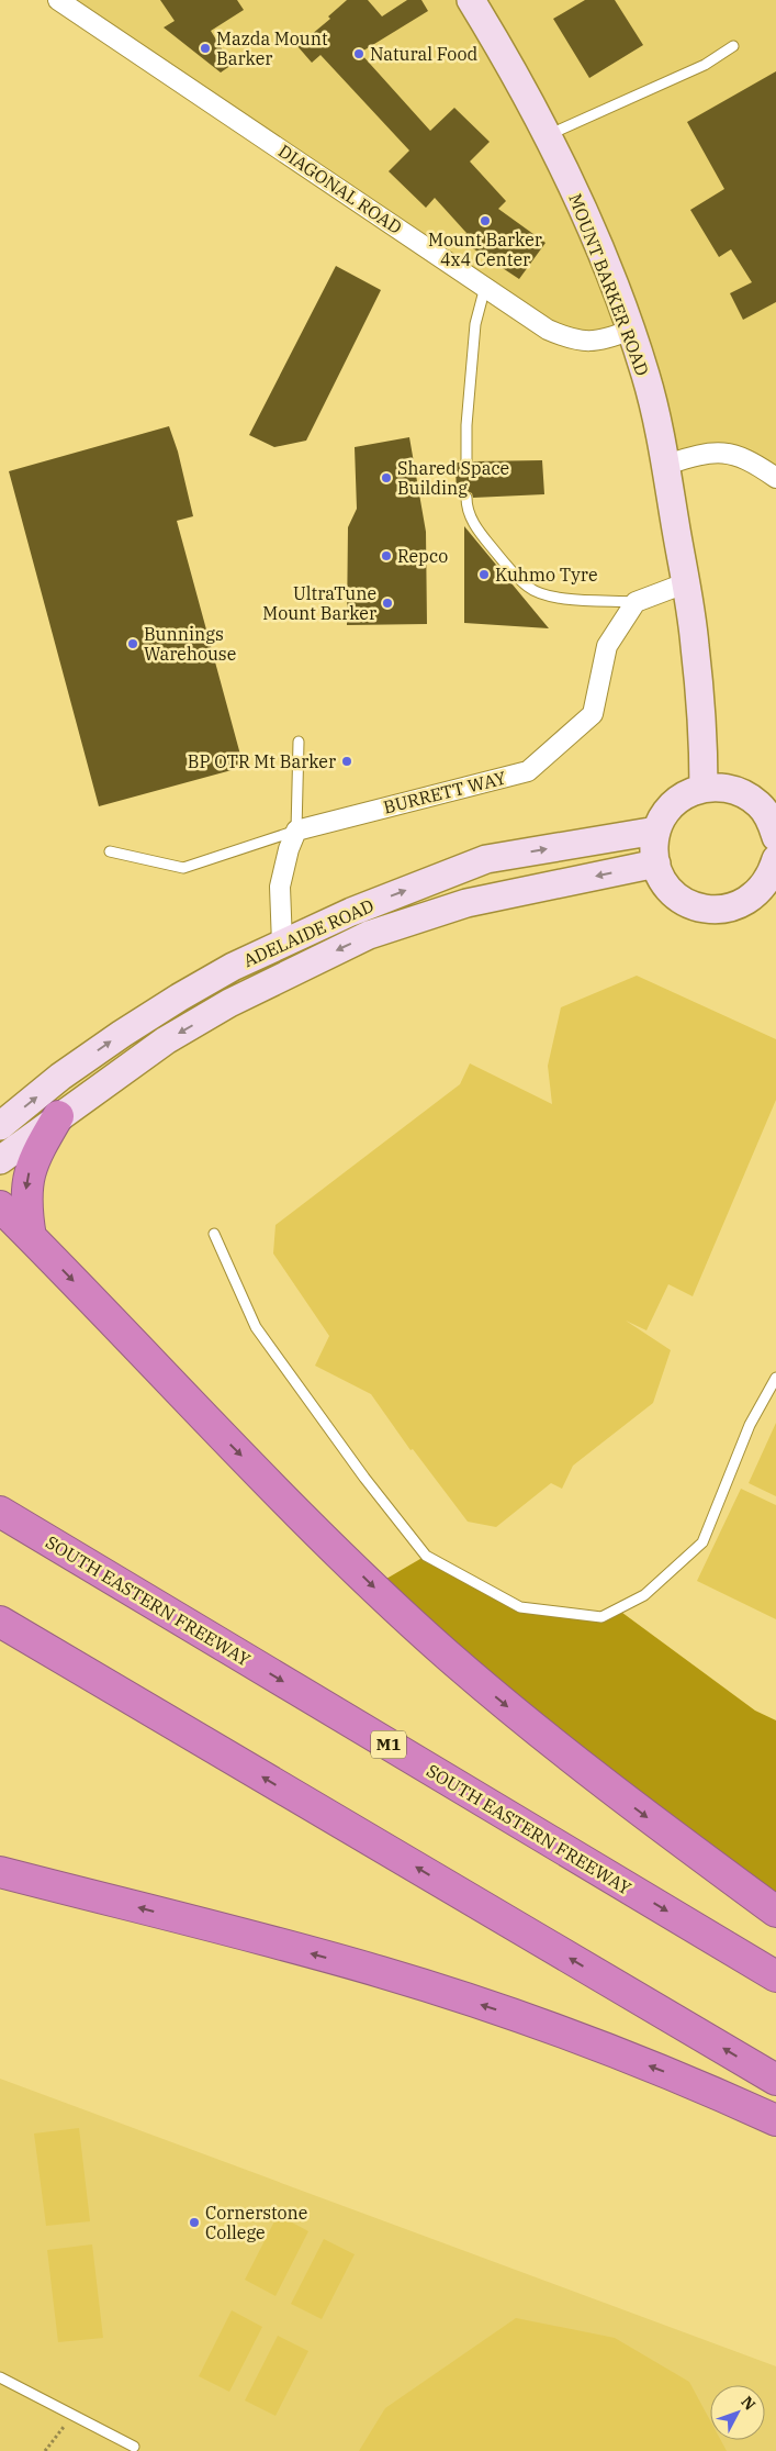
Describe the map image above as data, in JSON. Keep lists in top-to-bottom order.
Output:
{
  "streets": {
    "highway": ["SOUTH EASTERN FREEWAY", "M1"],
    "main road": ["MOUNT BARKER ROAD", "ADELAIDE ROAD"],
    "street": ["DIAGONAL ROAD", "BURRETT WAY"]
  },
  "crossings": [
    ["DIAGONAL ROAD", "MOUNT BARKER ROAD"]
  ],
  "places": [
    "Mazda Mount Barker",
    "Natural Food",
    "Mount Barker 4x4 Center",
    "Shared Space Building",
    "Repco",
    "Kuhmo Tyre",
    "UltraTune Mount Barker",
    "Bunnings Warehouse",
    "BP OTR Mt Barker",
    "Cornerstone College"
  ],
  "north": "top right"
}
